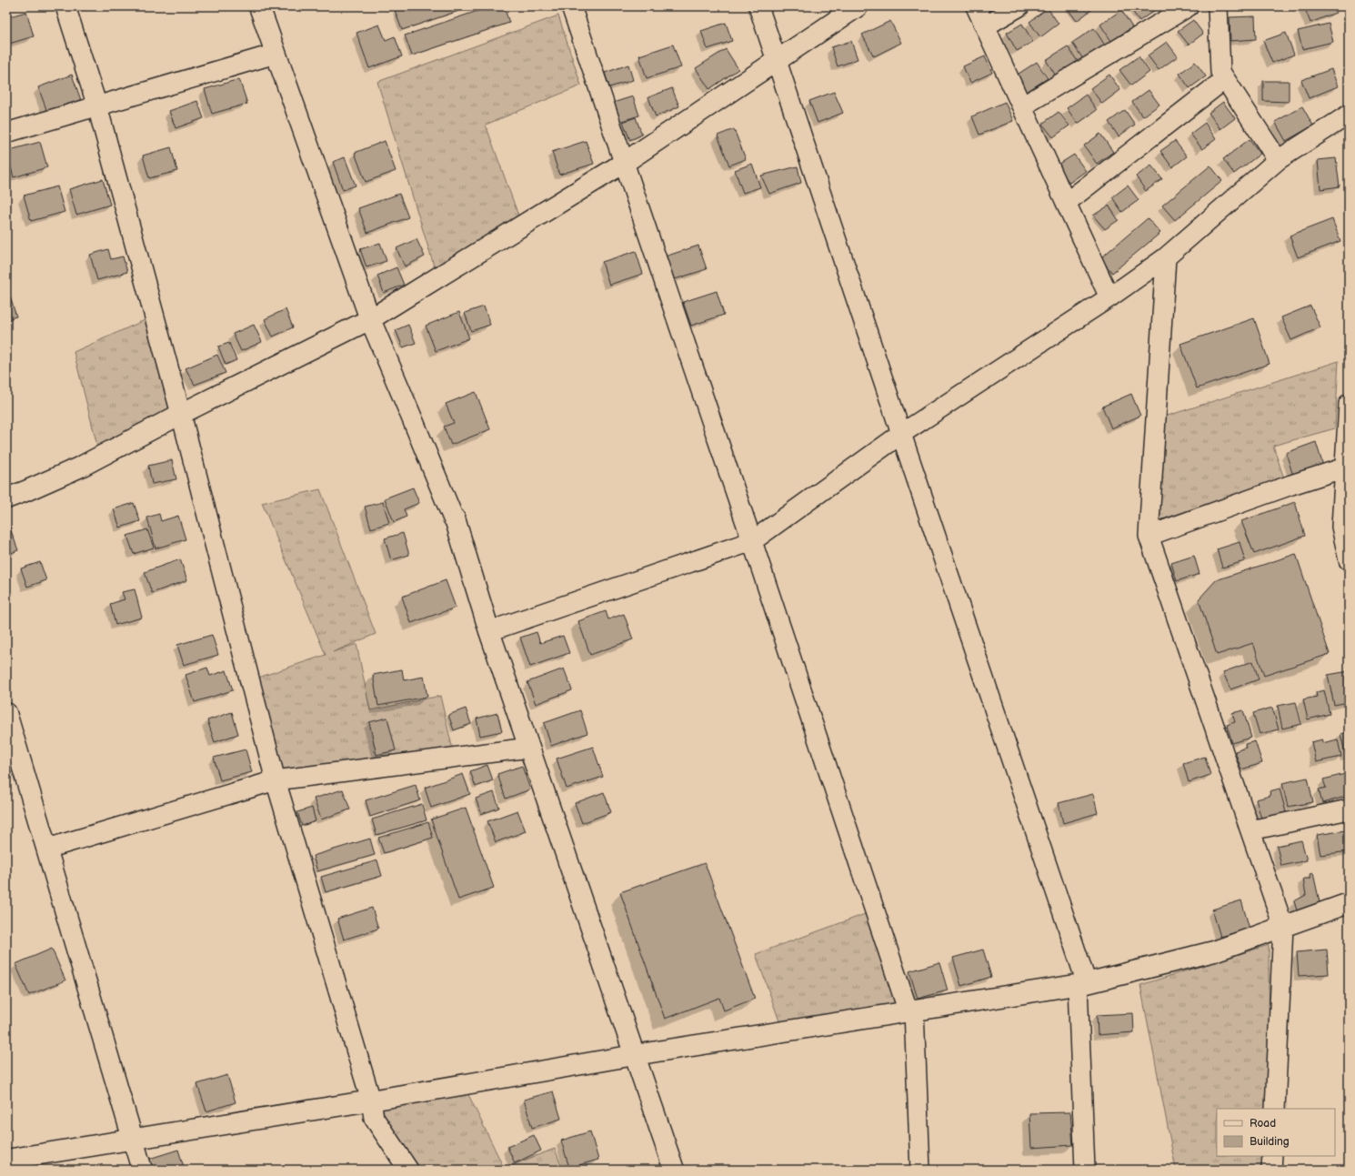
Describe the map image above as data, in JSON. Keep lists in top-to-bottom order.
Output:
{
  "legend": ["Road", "Building"]
}
